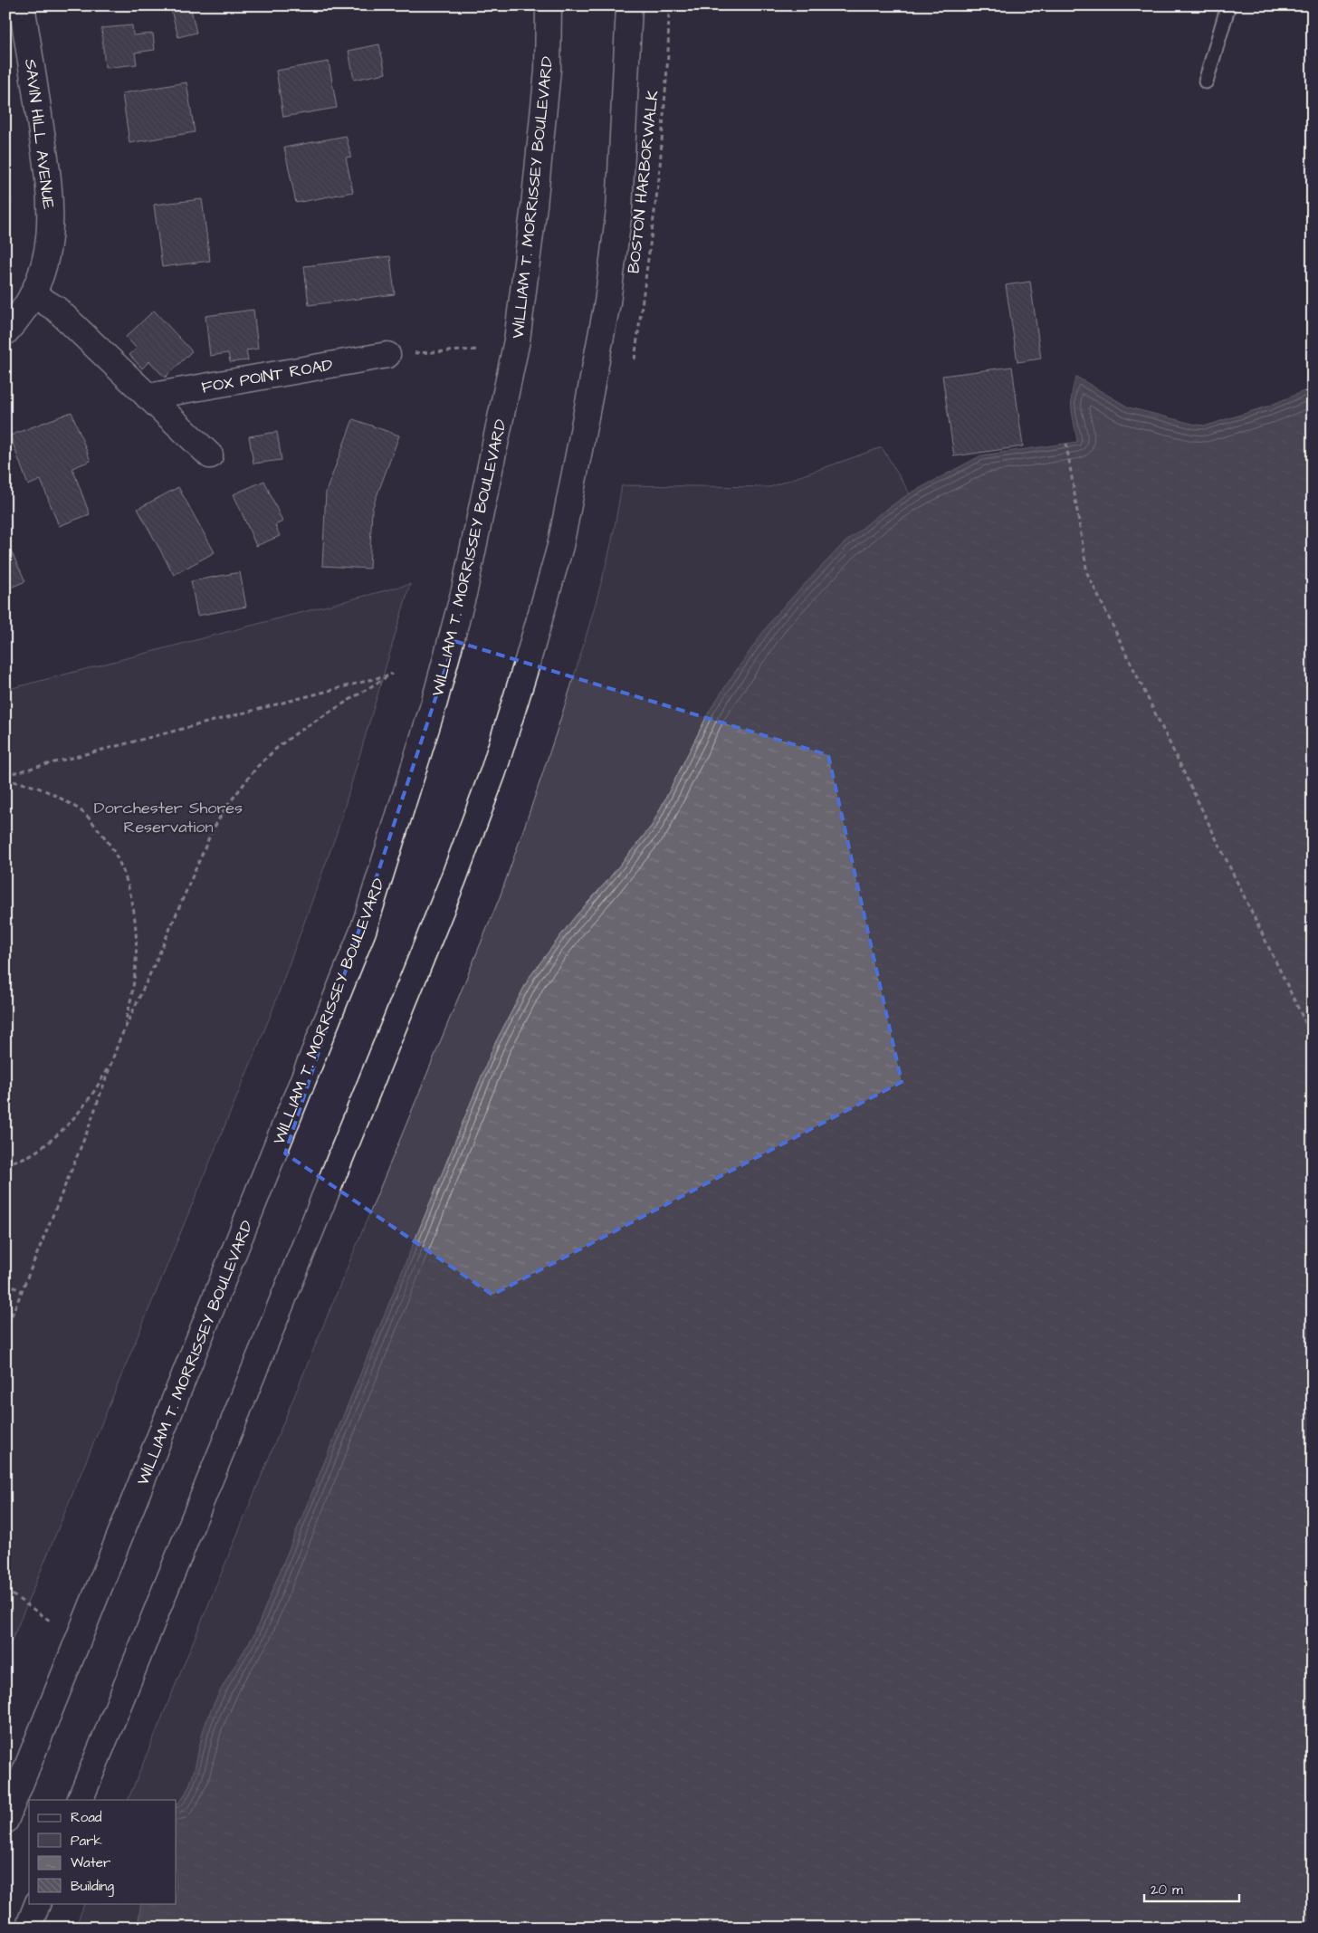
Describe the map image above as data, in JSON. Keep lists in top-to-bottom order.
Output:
{
  "streets": {
    "main road": ["SAVIN HILL AVENUE", "WILLIAM T. MORRISSEY BOULEVARD", "FOX POINT ROAD"],
    "path": ["BOSTON HARBORWALK"]
  },
  "parks": ["Dorchester Shores Reservation"],
  "legend": [
    "Road",
    "Park",
    "Water",
    "Building"
  ],
  "scale_bar": "20 m"
}
